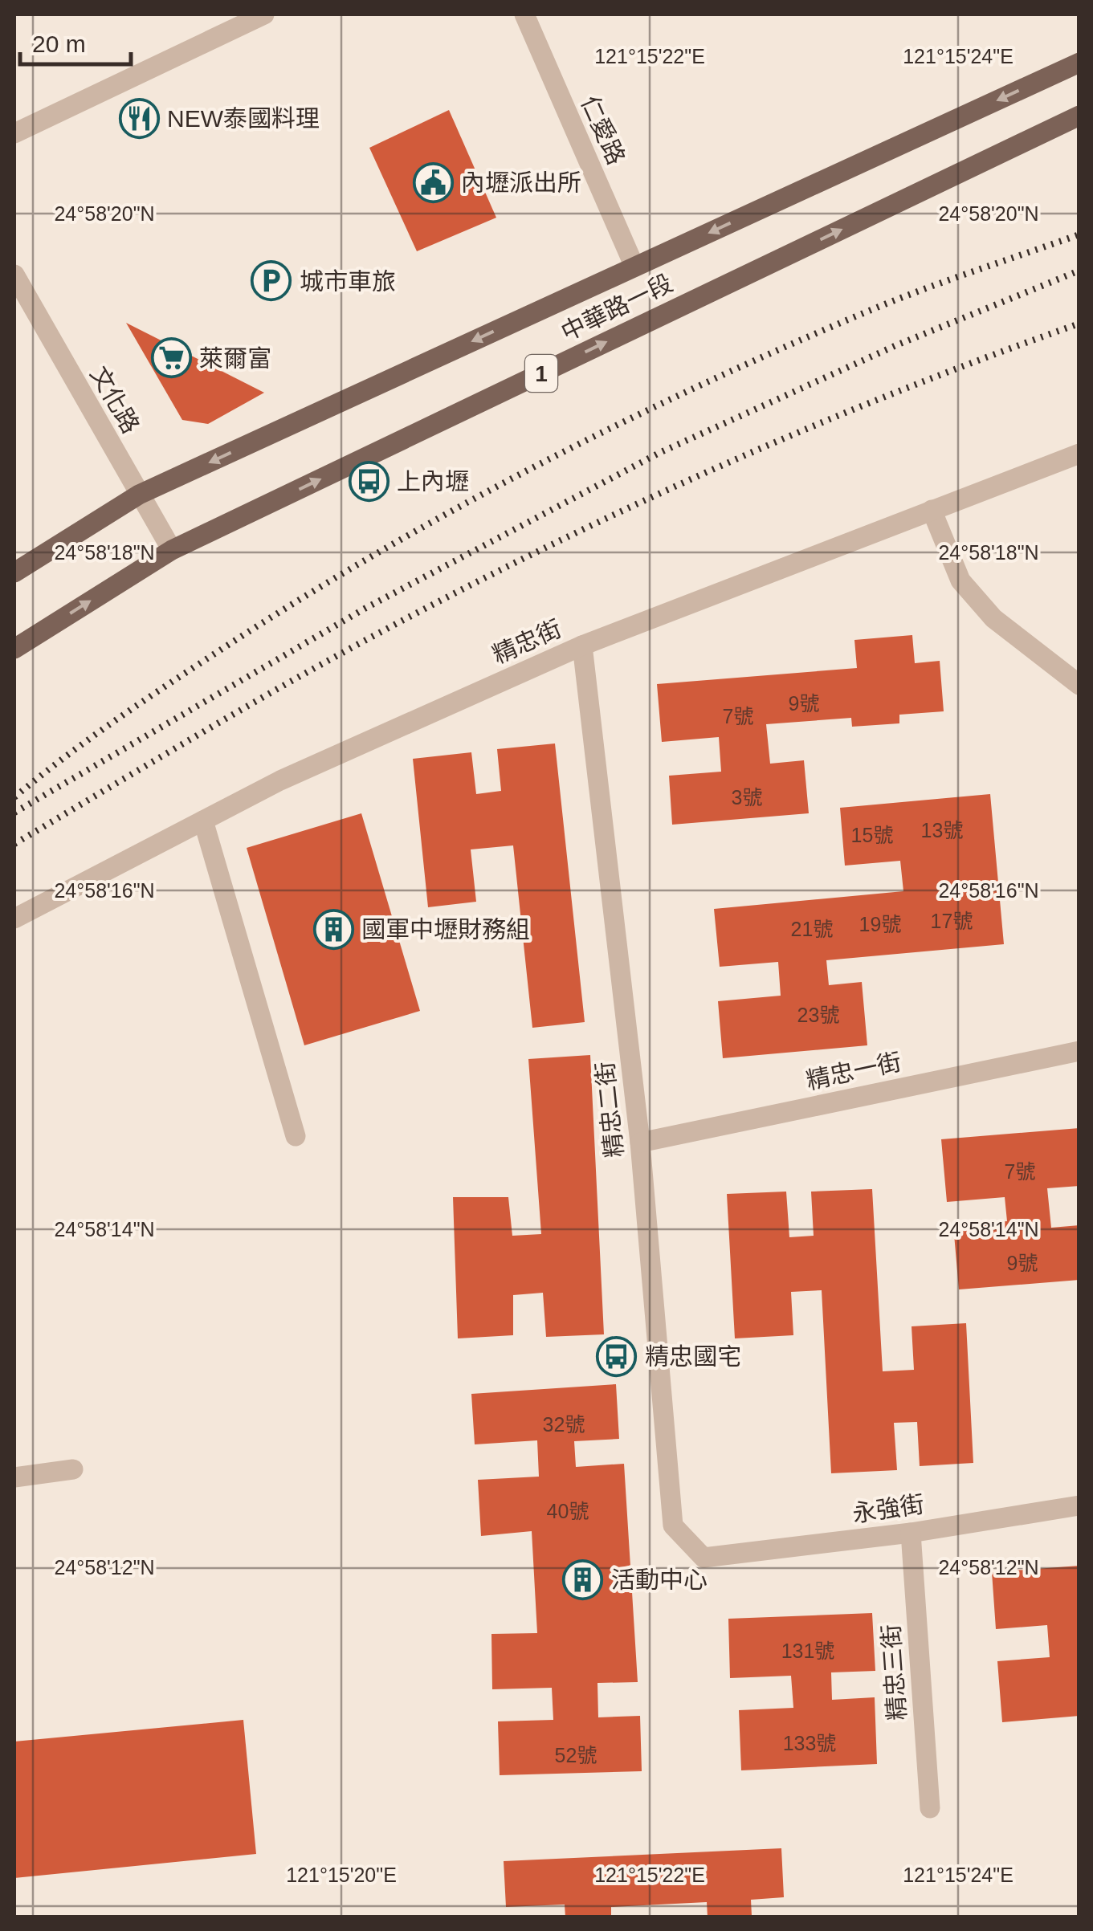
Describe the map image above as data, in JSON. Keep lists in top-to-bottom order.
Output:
{
  "streets": {
    "main road": ["中華路一段", "1"],
    "street": [
      "仁愛路",
      "文化路",
      "精忠街",
      "精忠一街",
      "精忠二街",
      "永強街",
      "精忠三街"
    ]
  },
  "crossings": [
    ["仁愛路", "中華路一段"],
    ["中華路一段", "文化路"],
    ["精忠街", "精忠二街"],
    ["精忠一街", "精忠二街"],
    ["精忠二街", "永強街"],
    ["永強街", "精忠三街"]
  ],
  "places": {
    "restaurant": ["NEW泰國料理"],
    "public building": ["內壢派出所"],
    "parking": ["城市車旅"],
    "supermarket": ["萊爾富"],
    "bus stop": ["上內壢", "精忠國宅"],
    "building": ["國軍中壢財務組", "活動中心"]
  },
  "house_numbers": [
    "9號",
    "7號",
    "3號",
    "13號",
    "15號",
    "17號",
    "19號",
    "21號",
    "23號",
    "7號",
    "9號",
    "32號",
    "40號",
    "131號",
    "133號",
    "52號"
  ],
  "scale_bar": "20 m",
  "coordinates": [
    "121°15'22\"E",
    "121°15'24\"E",
    "24°58'20\"N",
    "24°58'18\"N",
    "24°58'16\"N",
    "24°58'14\"N",
    "24°58'12\"N",
    "121°15'20\"E"
  ]
}
